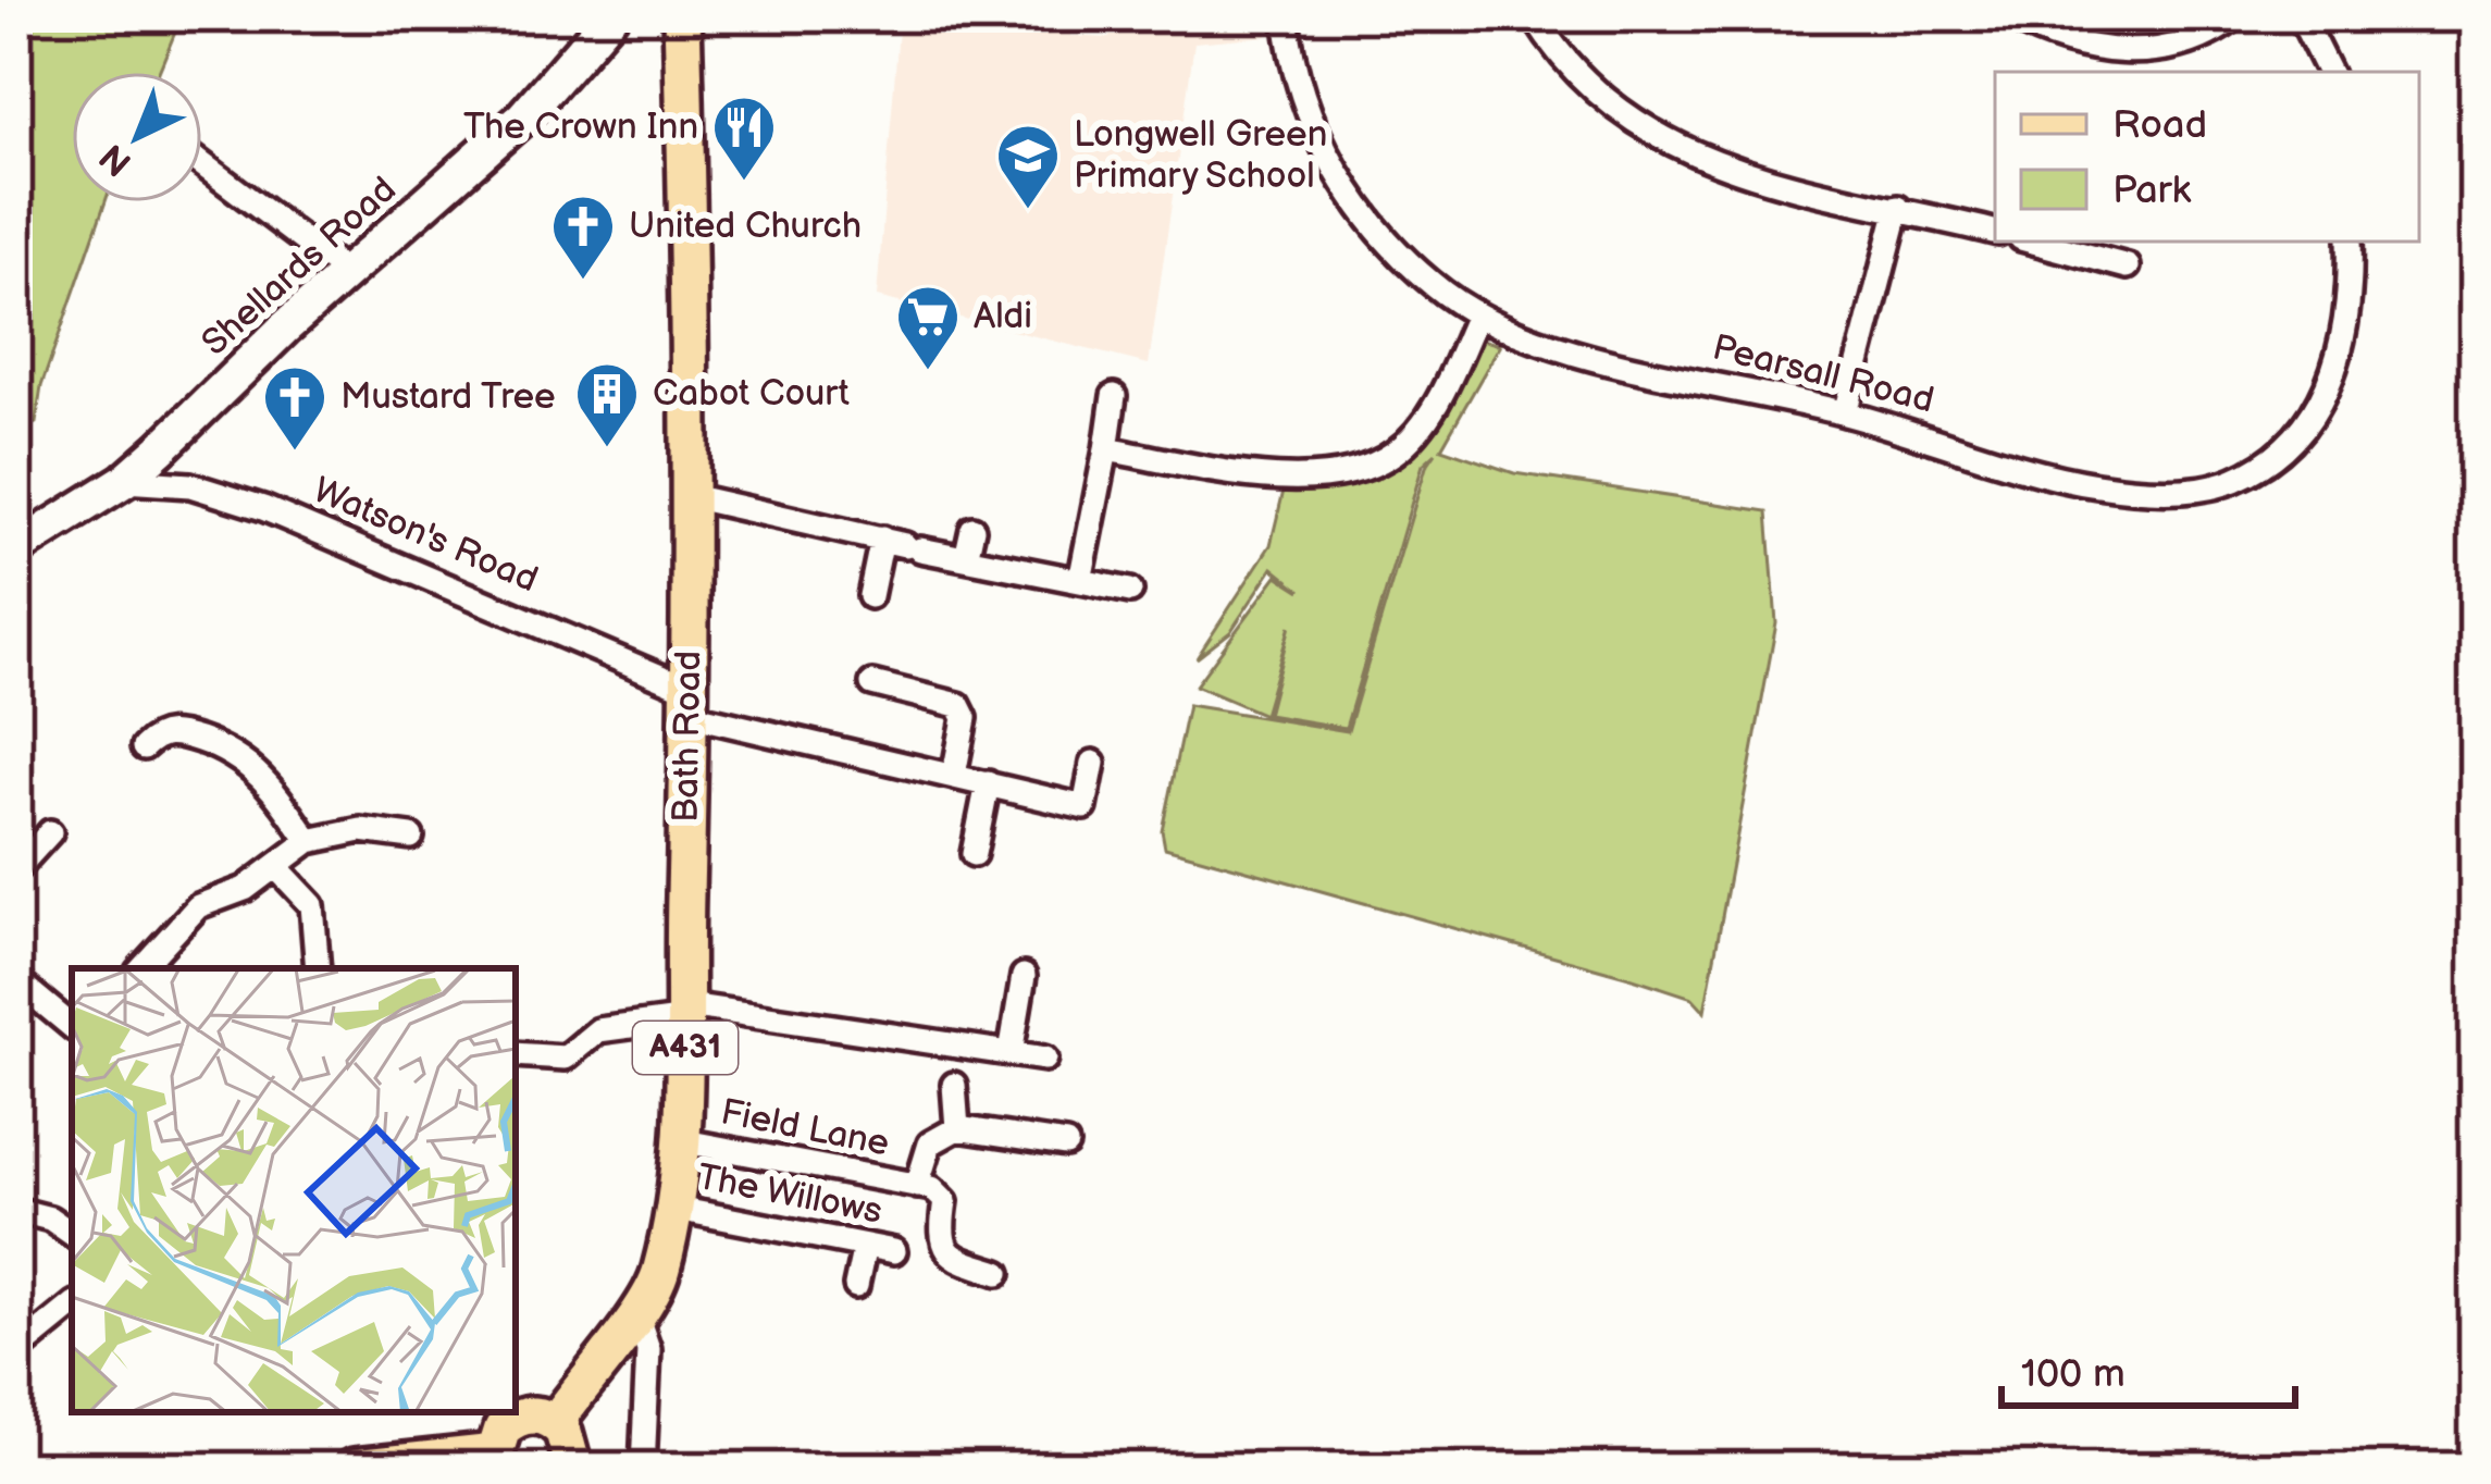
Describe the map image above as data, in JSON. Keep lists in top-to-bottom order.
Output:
{
  "streets": {
    "main road": ["Bath Road", "A431"],
    "street": [
      "Shellards Road",
      "Pearsall Road",
      "Watson's Road",
      "Field Lane",
      "The Willows"
    ]
  },
  "crossings": [
    ["Shellards Road", "Watson's Road"],
    ["Watson's Road", "Bath Road"],
    ["Bath Road", "Field Lane"],
    ["Bath Road", "The Willows"]
  ],
  "places": {
    "restaurant": ["The Crown Inn"],
    "school or university": ["Longwell Green Primary School"],
    "church": ["United Church", "Mustard Tree"],
    "supermarket": ["Aldi"],
    "building": ["Cabot Court"]
  },
  "legend": ["Road", "Park"],
  "scale_bar": "100 m",
  "north": "bottom left"
}
